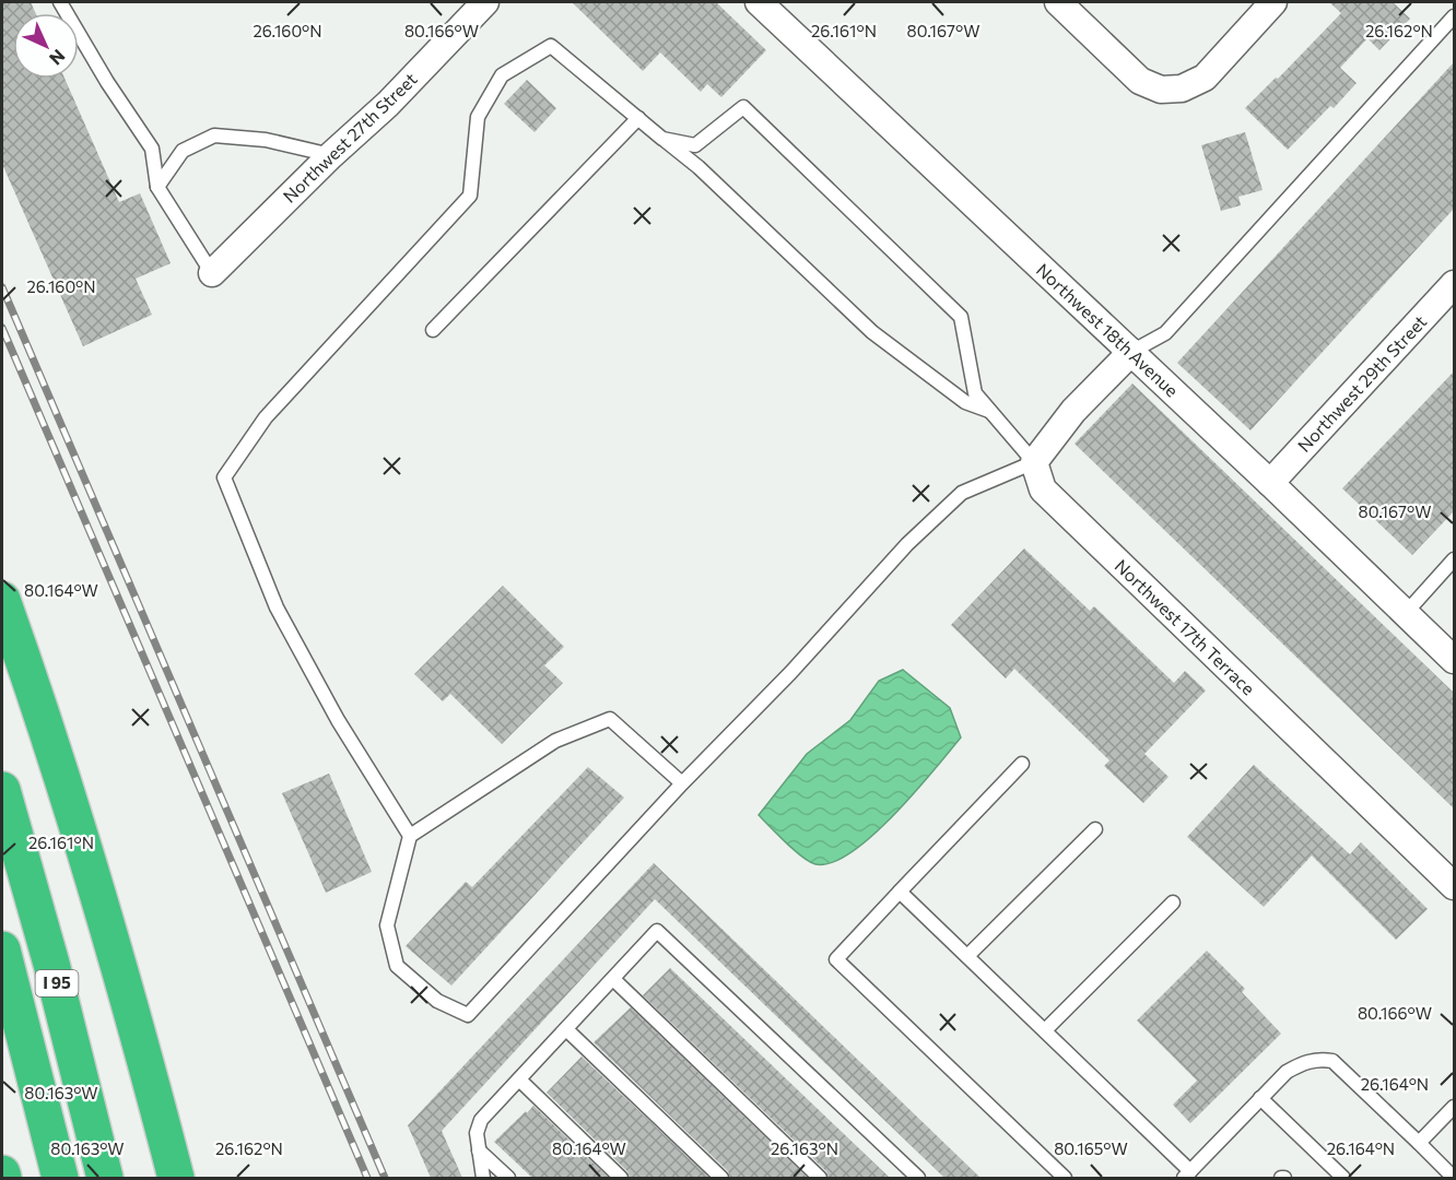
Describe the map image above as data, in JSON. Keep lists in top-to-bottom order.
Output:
{
  "streets": {
    "highway": ["I 95"],
    "street": [
      "Northwest 27th Street",
      "Northwest 18th Avenue",
      "Northwest 29th Street",
      "Northwest 17th Terrace"
    ]
  },
  "crossings": [
    ["Northwest 18th Avenue", "Northwest 29th Street"]
  ],
  "north": "bottom right",
  "coordinates": [
    "26.160°N",
    "80.166°W",
    "26.161°N",
    "80.167°W",
    "26.162°N",
    "80.164°W",
    "26.164°N",
    "80.163°W",
    "26.163°N",
    "80.165°W"
  ]
}
